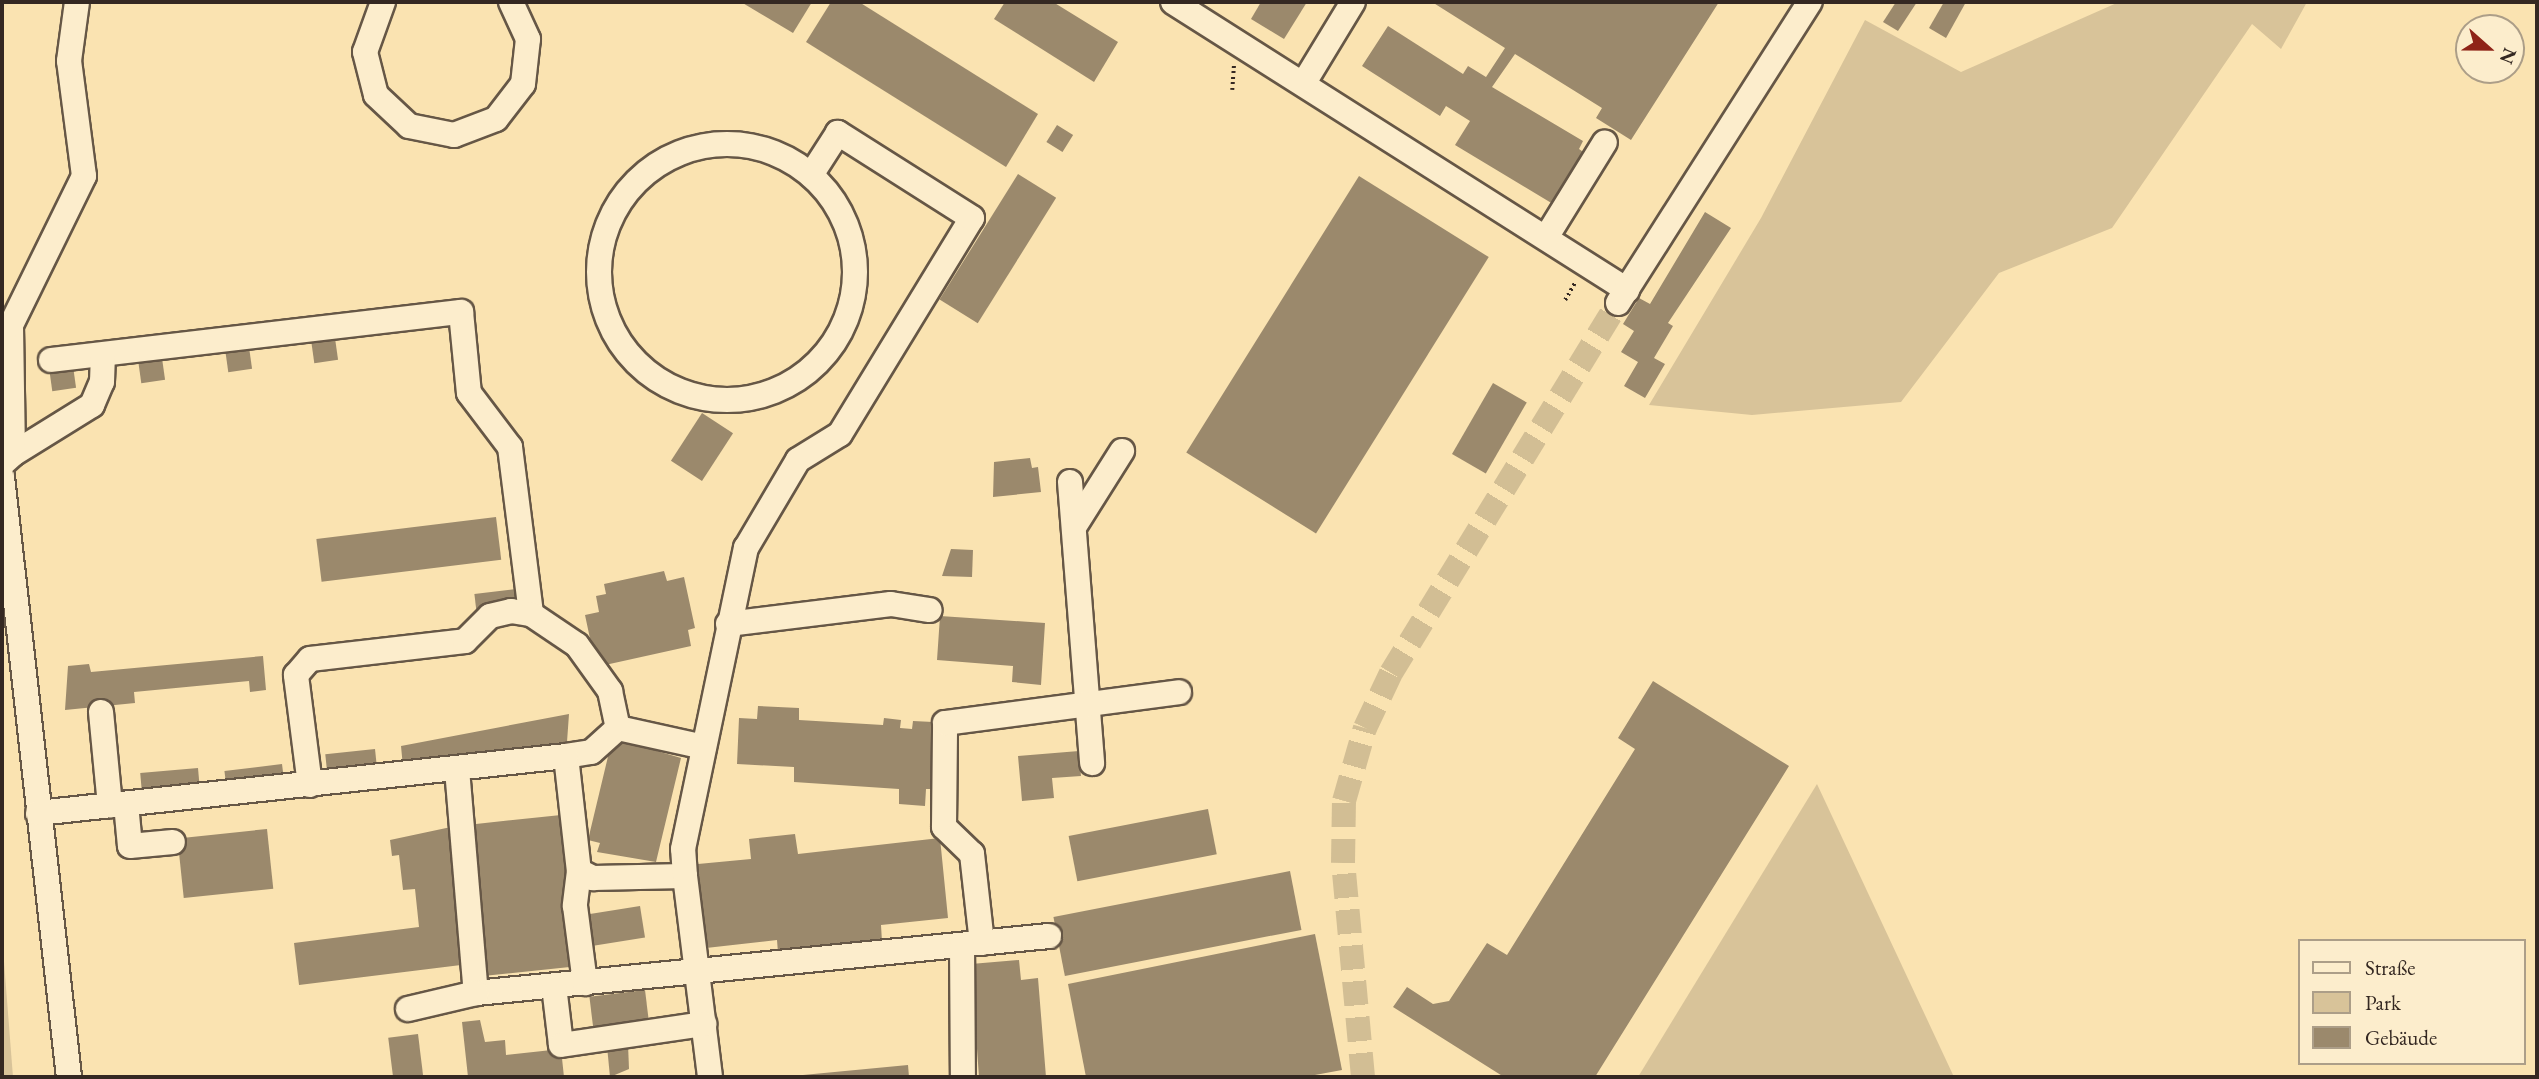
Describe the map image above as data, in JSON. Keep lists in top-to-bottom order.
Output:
{
  "legend": ["Straße", "Park", "Gebäude"],
  "north": "right"
}
